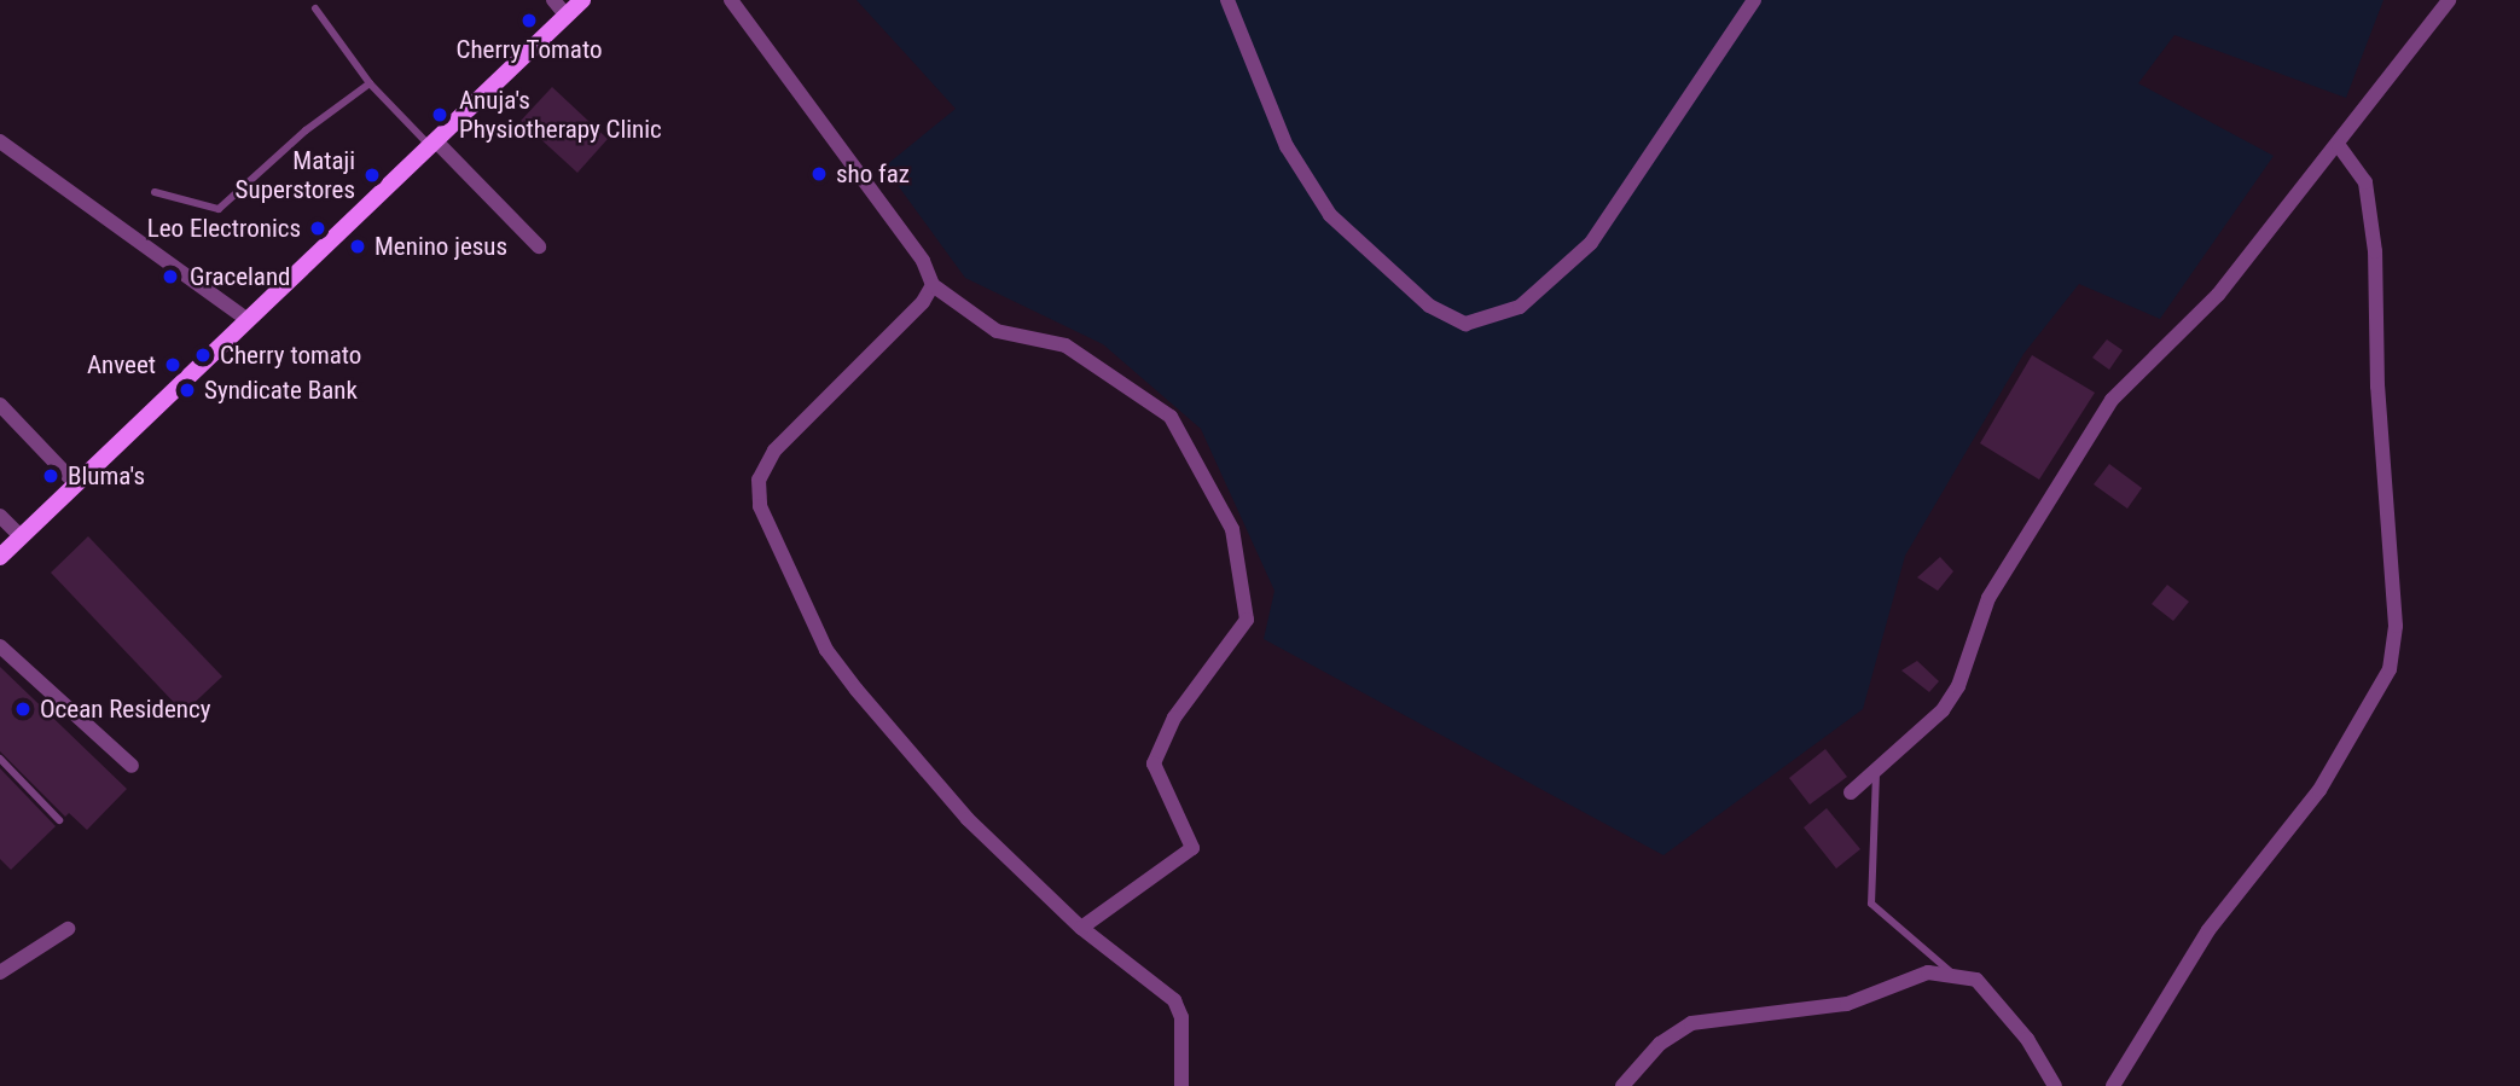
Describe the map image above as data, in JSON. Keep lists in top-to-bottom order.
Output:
{
  "places": [
    "Cherry Tomato",
    "Anuja's Physiotherapy Clinic",
    "sho faz",
    "Mataji Superstores",
    "Leo Electronics",
    "Menino jesus",
    "Graceland",
    "Cherry tomato",
    "Anveet",
    "Syndicate Bank",
    "Bluma's",
    "Ocean Residency"
  ]
}
